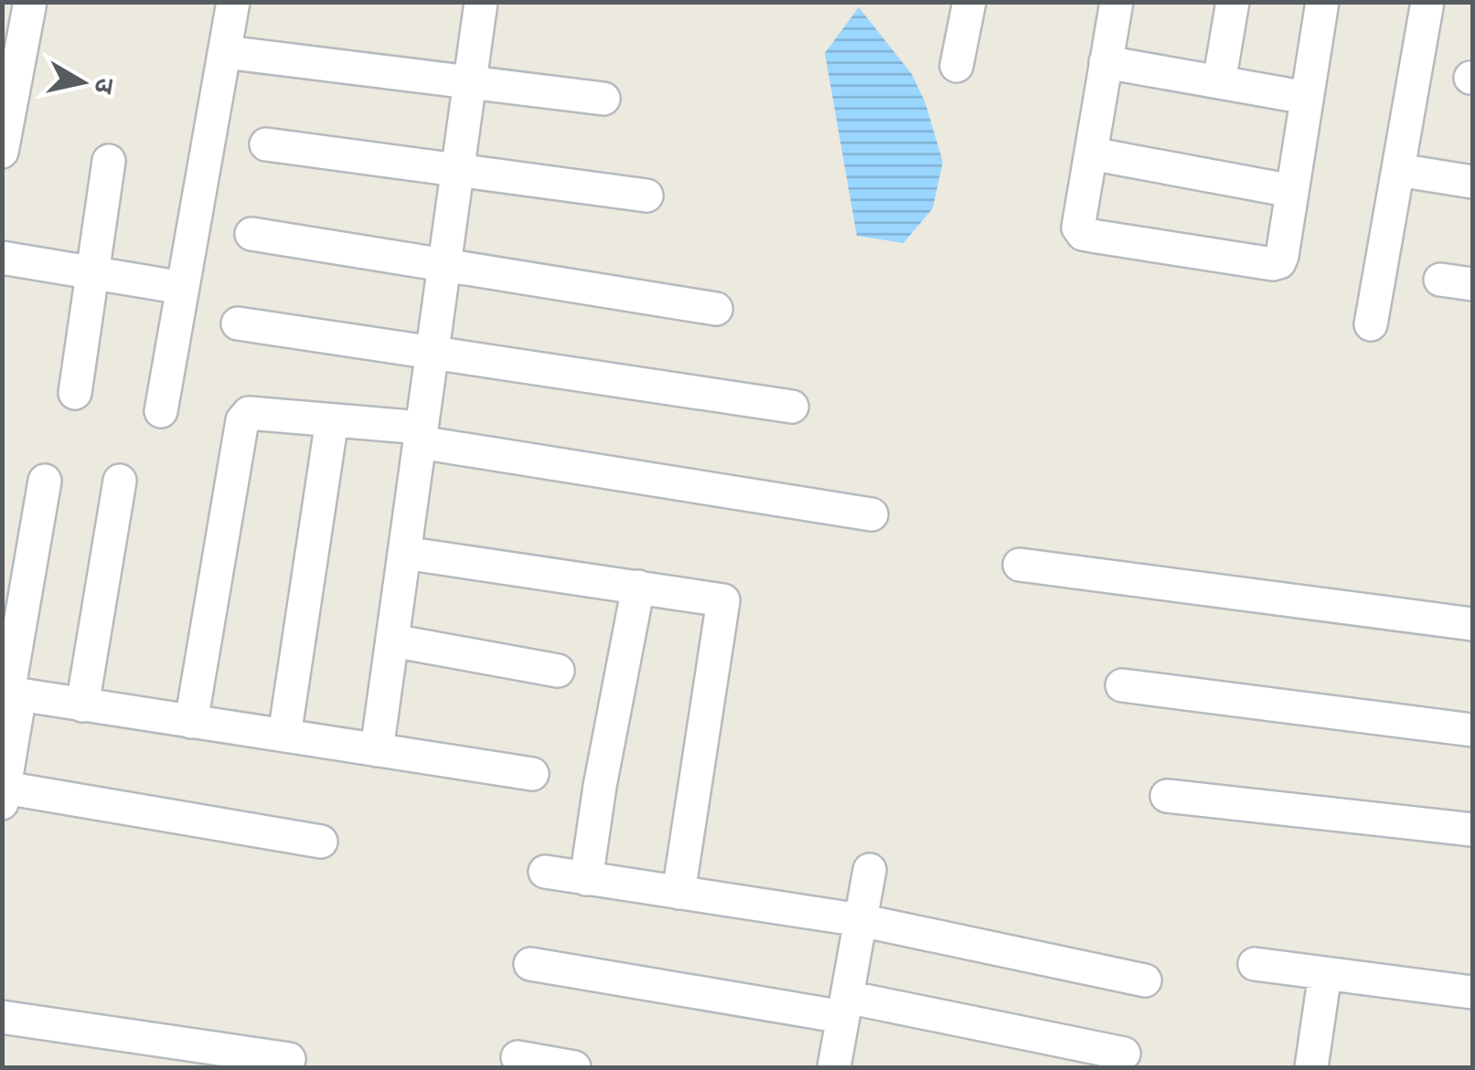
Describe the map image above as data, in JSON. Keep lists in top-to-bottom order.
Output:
{
  "north": "right"
}
